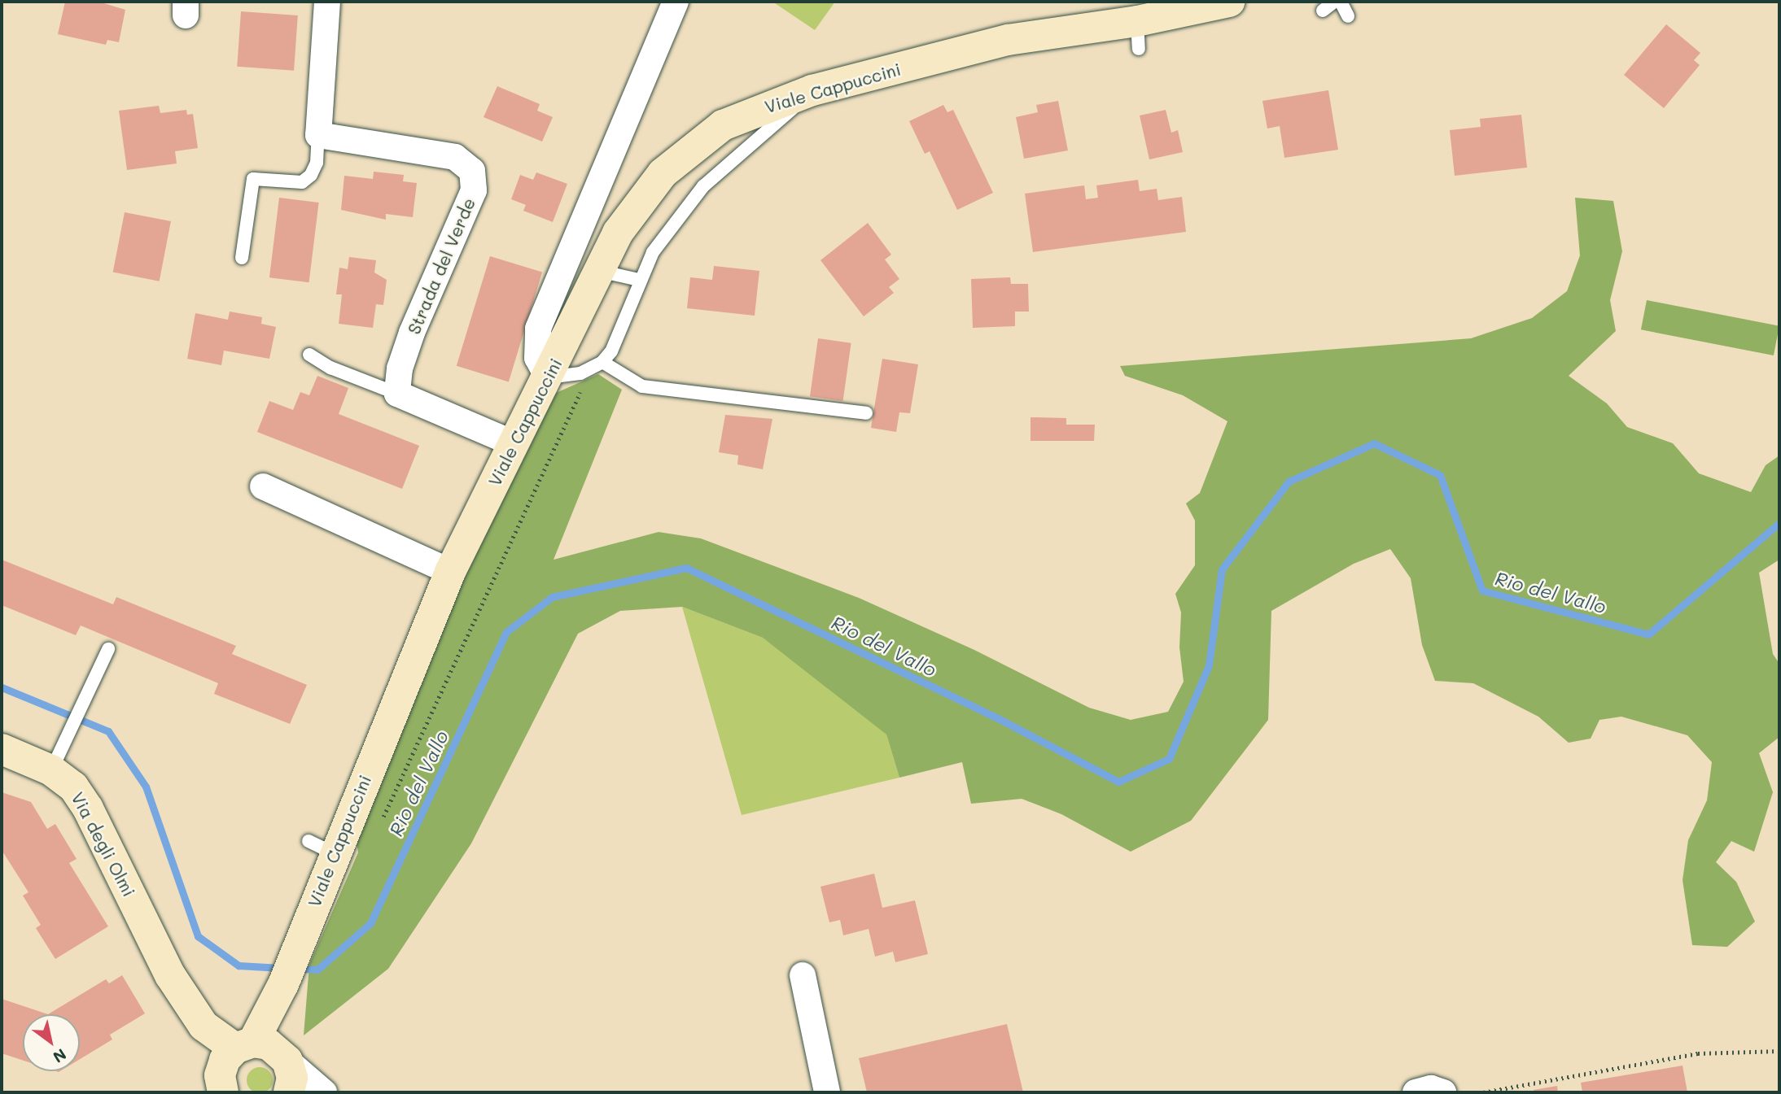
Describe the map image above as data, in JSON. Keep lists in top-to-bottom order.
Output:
{
  "streets": {
    "main road": ["Viale Cappuccini", "Via degli Olmi"],
    "street": ["Strada del Verde"]
  },
  "crossings": [
    ["Viale Cappuccini", "Via degli Olmi"]
  ],
  "water": ["Rio del Vallo"],
  "north": "bottom right"
}
